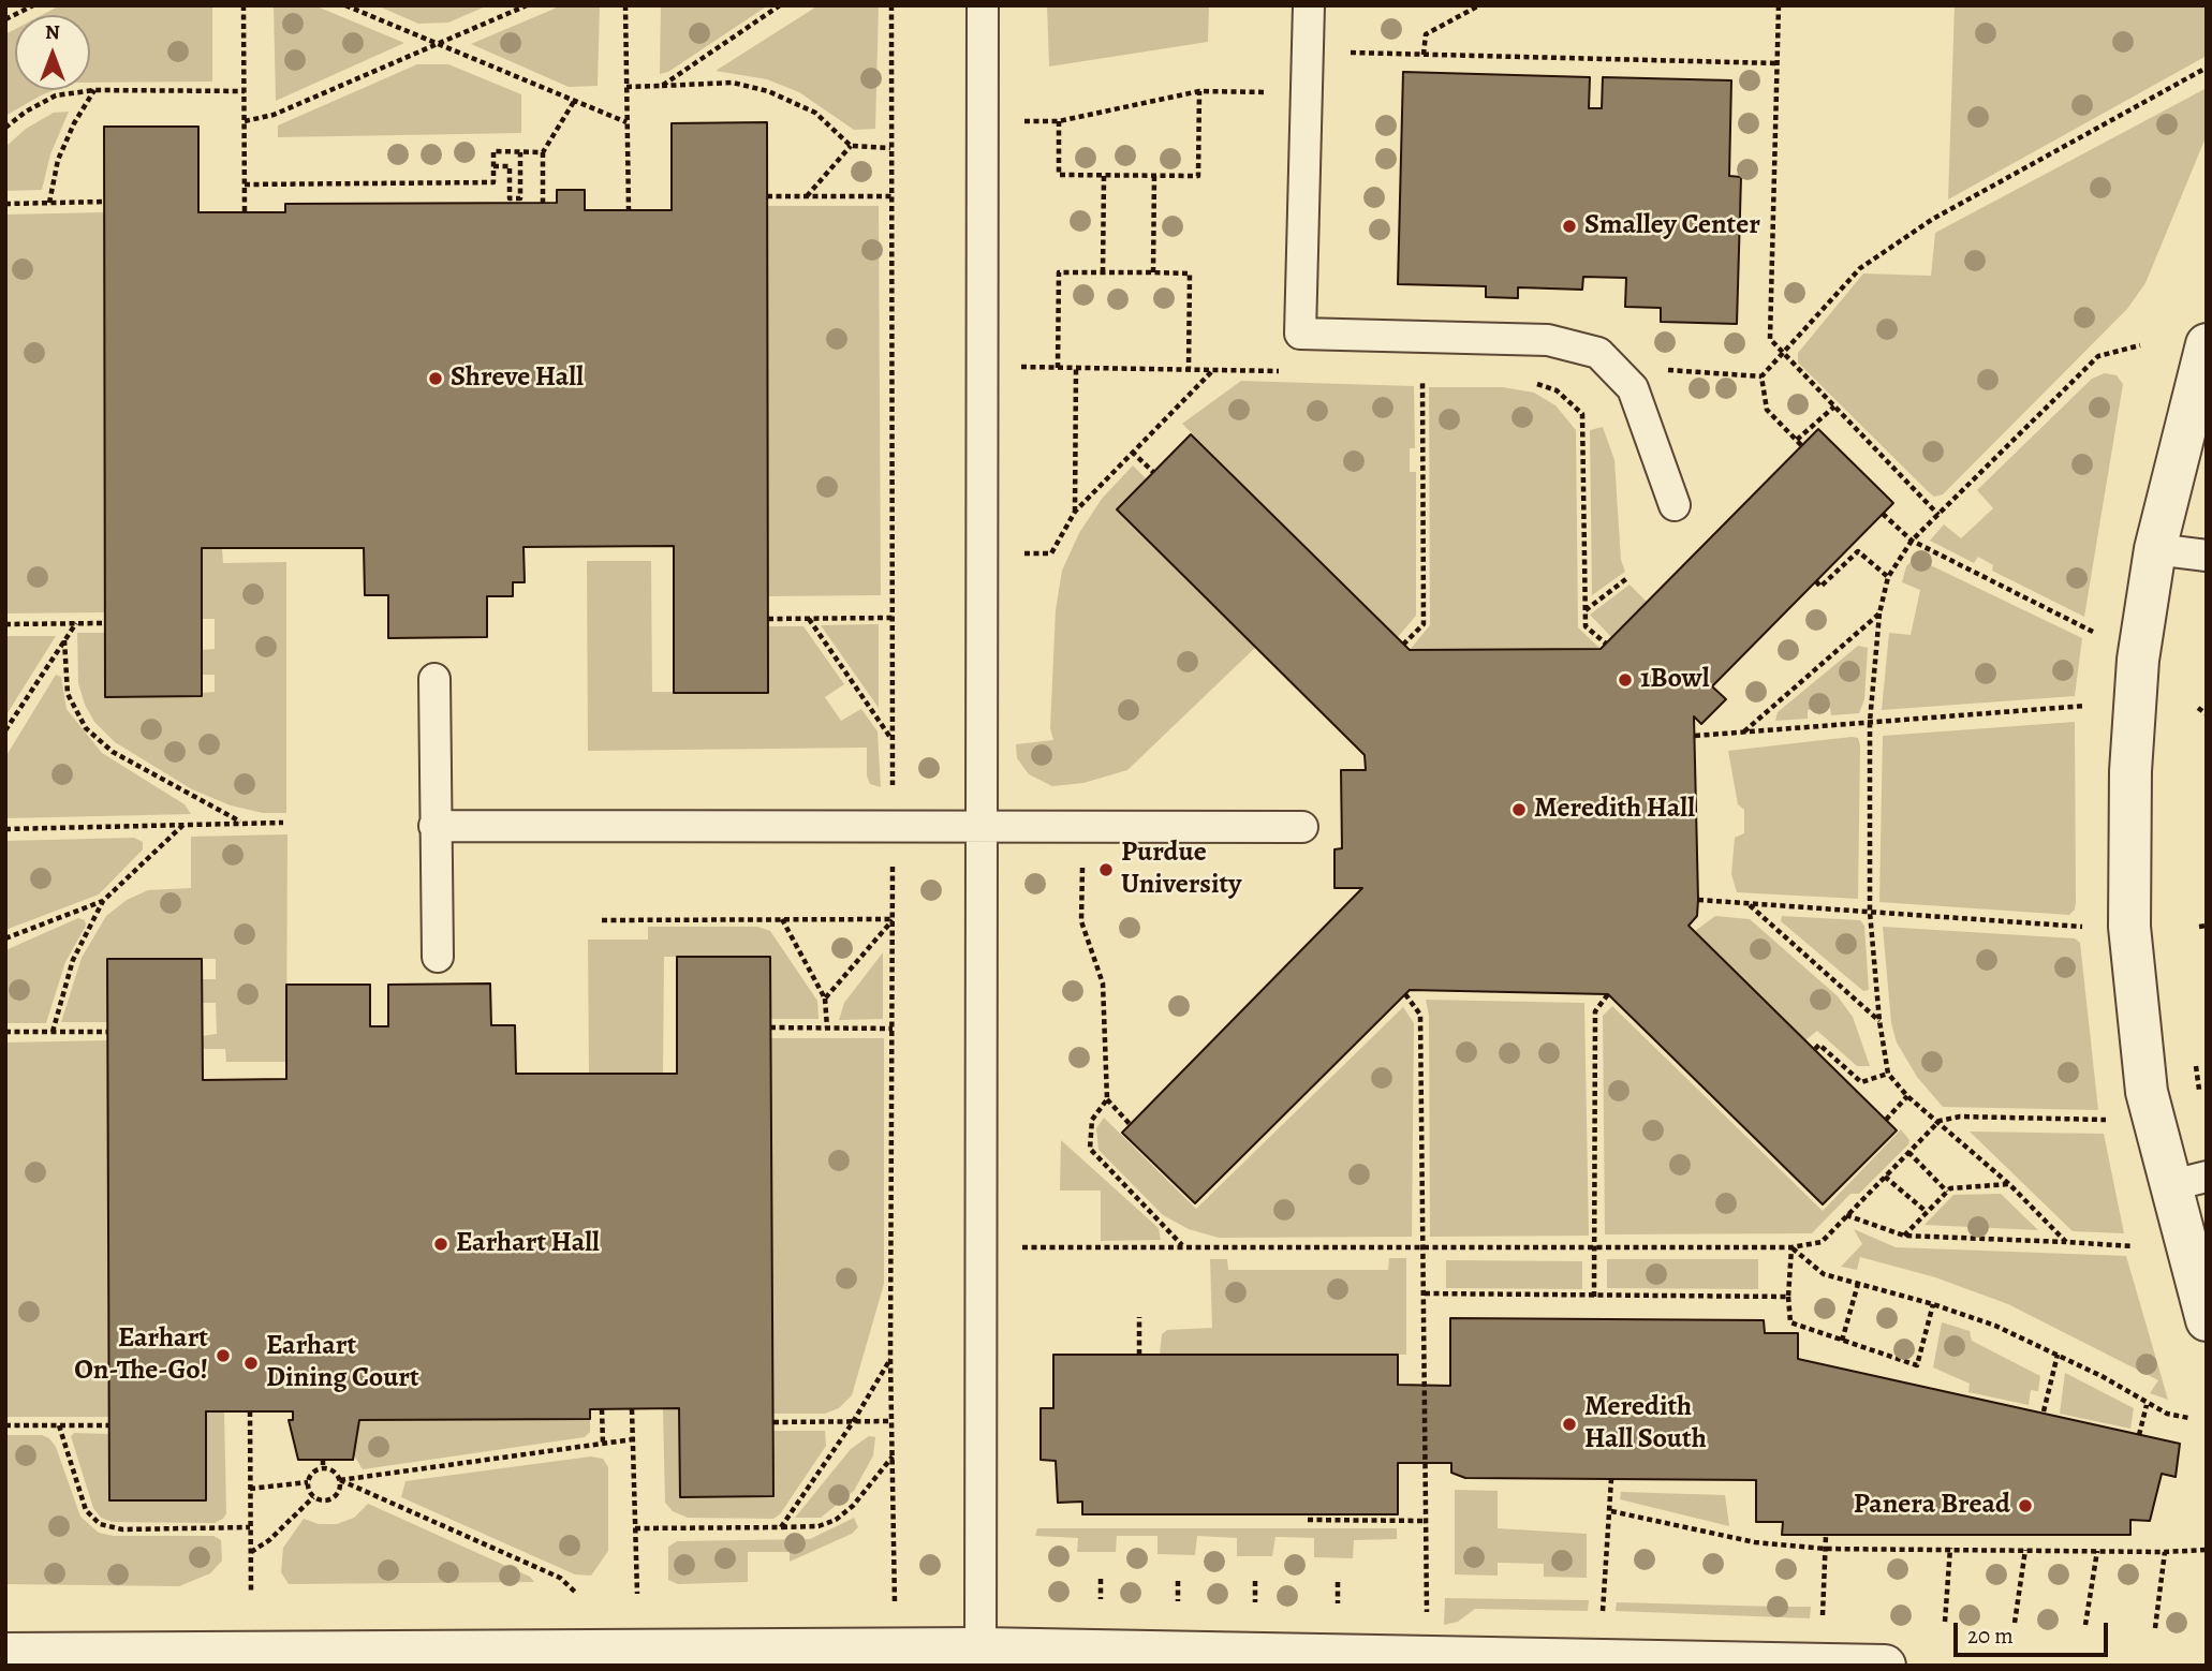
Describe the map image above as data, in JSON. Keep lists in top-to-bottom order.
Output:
{
  "places": [
    "Smalley Center",
    "Shreve Hall",
    "1Bowl",
    "Meredith Hall",
    "Purdue University",
    "Earhart Hall",
    "Earhart On-The-Go!",
    "Earhart Dining Court",
    "Meredith Hall South",
    "Panera Bread"
  ],
  "scale_bar": "20 m",
  "north": "top"
}
